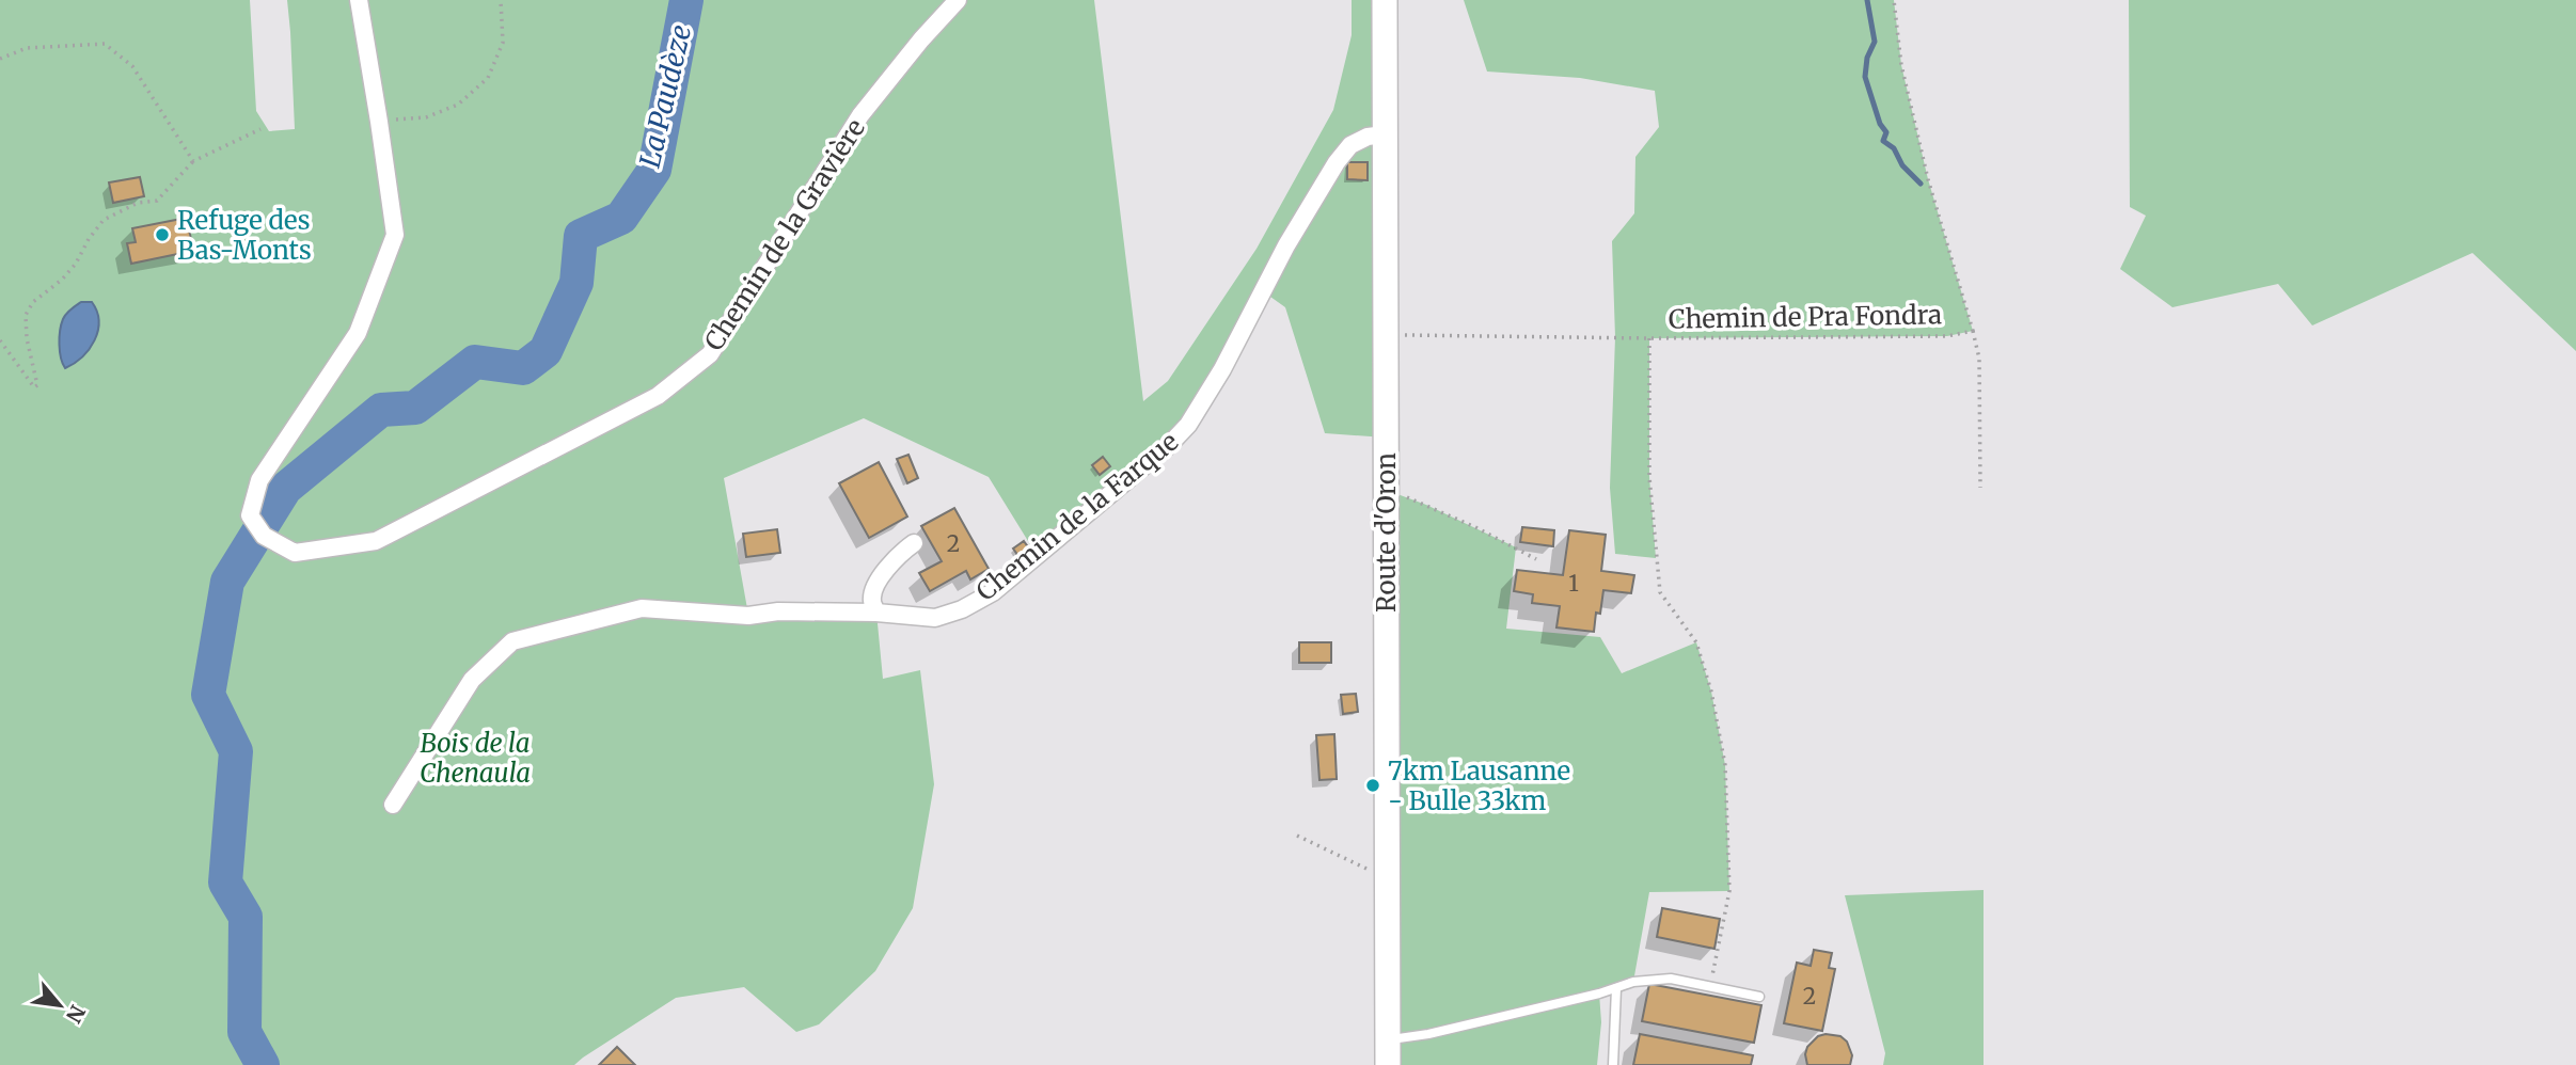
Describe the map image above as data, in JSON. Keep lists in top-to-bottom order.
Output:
{
  "streets": {
    "main road": ["Route d'Oron"],
    "street": ["Chemin de la Gravière", "Chemin de la Farque"],
    "path": ["Chemin de Pra Fondra"]
  },
  "crossings": [
    ["Chemin de Pra Fondra", "Route d'Oron"],
    ["Chemin de la Farque", "Route d'Oron"]
  ],
  "water": ["La Paudèze"],
  "parks": ["Bois de la Chenaula"],
  "places": ["Refuge des Bas-Monts", "7km Lausanne - Bulle 33km"],
  "house_numbers": ["2", "1", "2"],
  "north": "bottom right"
}
